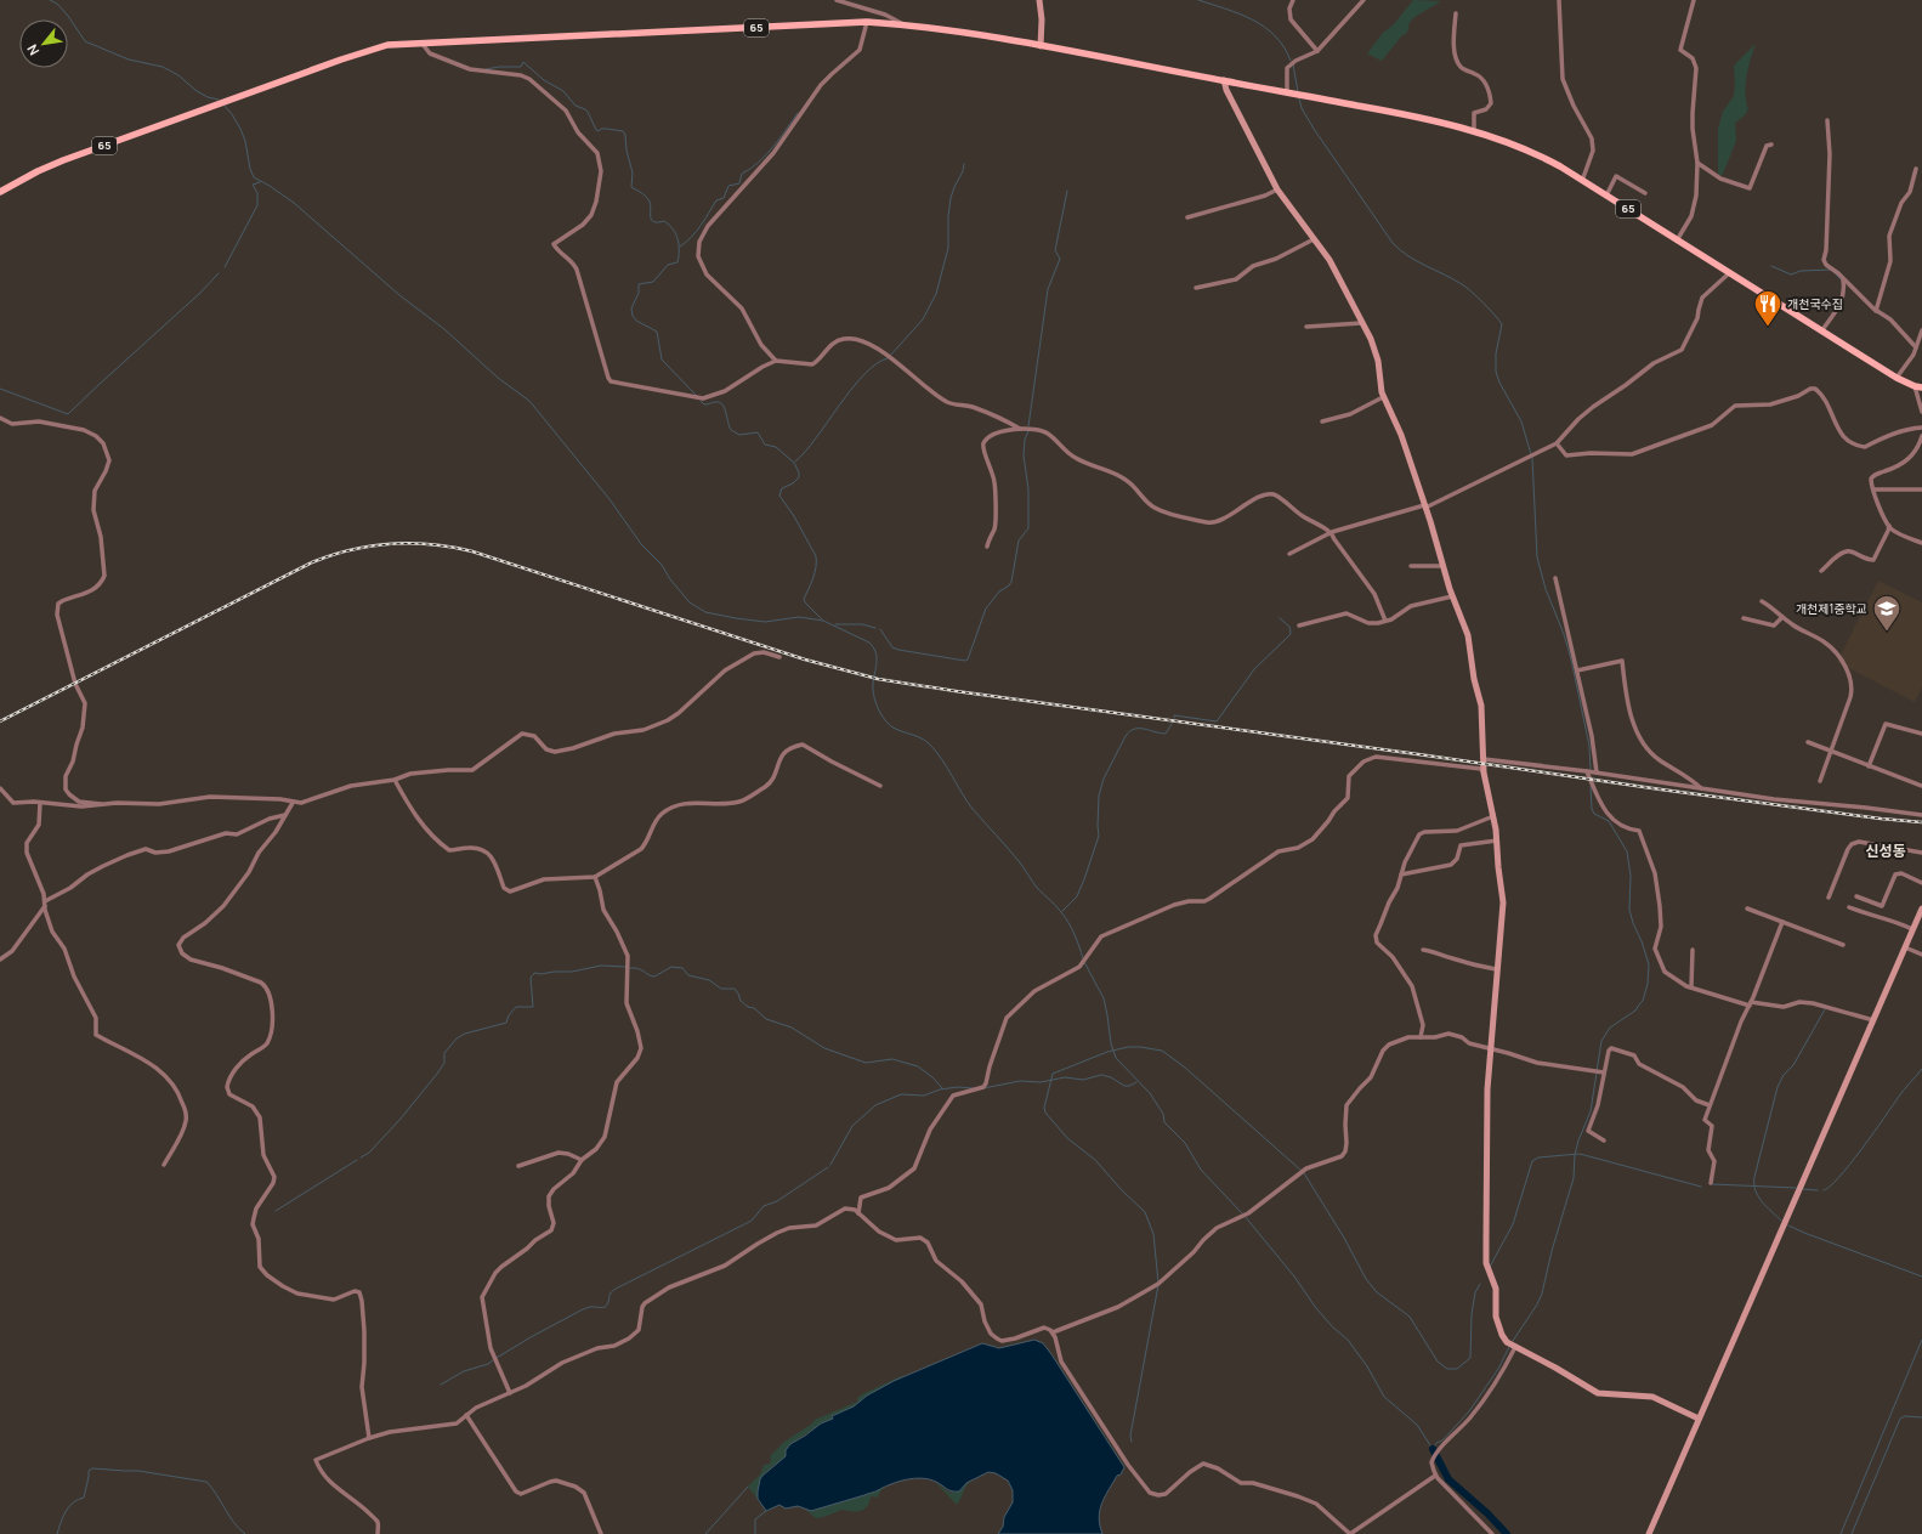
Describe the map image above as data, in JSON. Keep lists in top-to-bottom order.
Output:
{
  "streets": {
    "main road": ["65"]
  },
  "districts": ["신성동"],
  "places": {
    "restaurant": ["개천국수집"],
    "school or university": ["개천제1중학교"]
  },
  "north": "bottom left"
}
